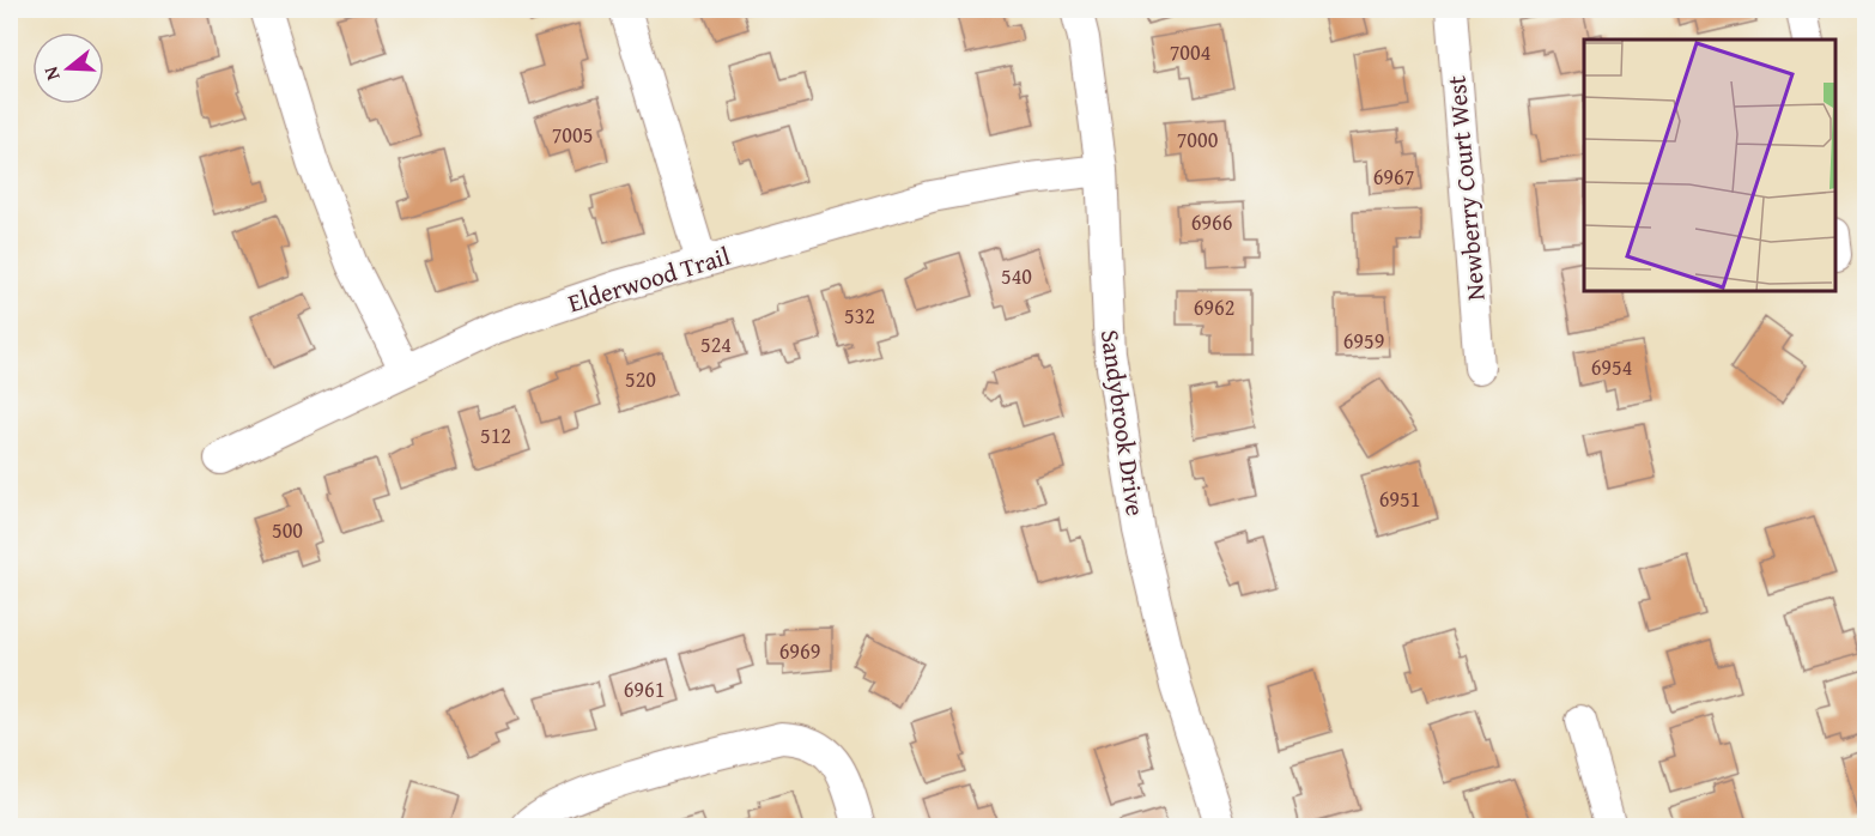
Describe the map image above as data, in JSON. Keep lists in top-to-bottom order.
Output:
{
  "streets": {
    "street": ["Newberry Court West", "Elderwood Trail", "Sandybrook Drive"]
  },
  "crossings": [
    ["Elderwood Trail", "Sandybrook Drive"]
  ],
  "house_numbers": [
    "7004",
    "7005",
    "7000",
    "6967",
    "6966",
    "540",
    "6962",
    "532",
    "6959",
    "524",
    "6954",
    "520",
    "512",
    "6951",
    "500",
    "6969",
    "6961"
  ],
  "north": "left"
}
